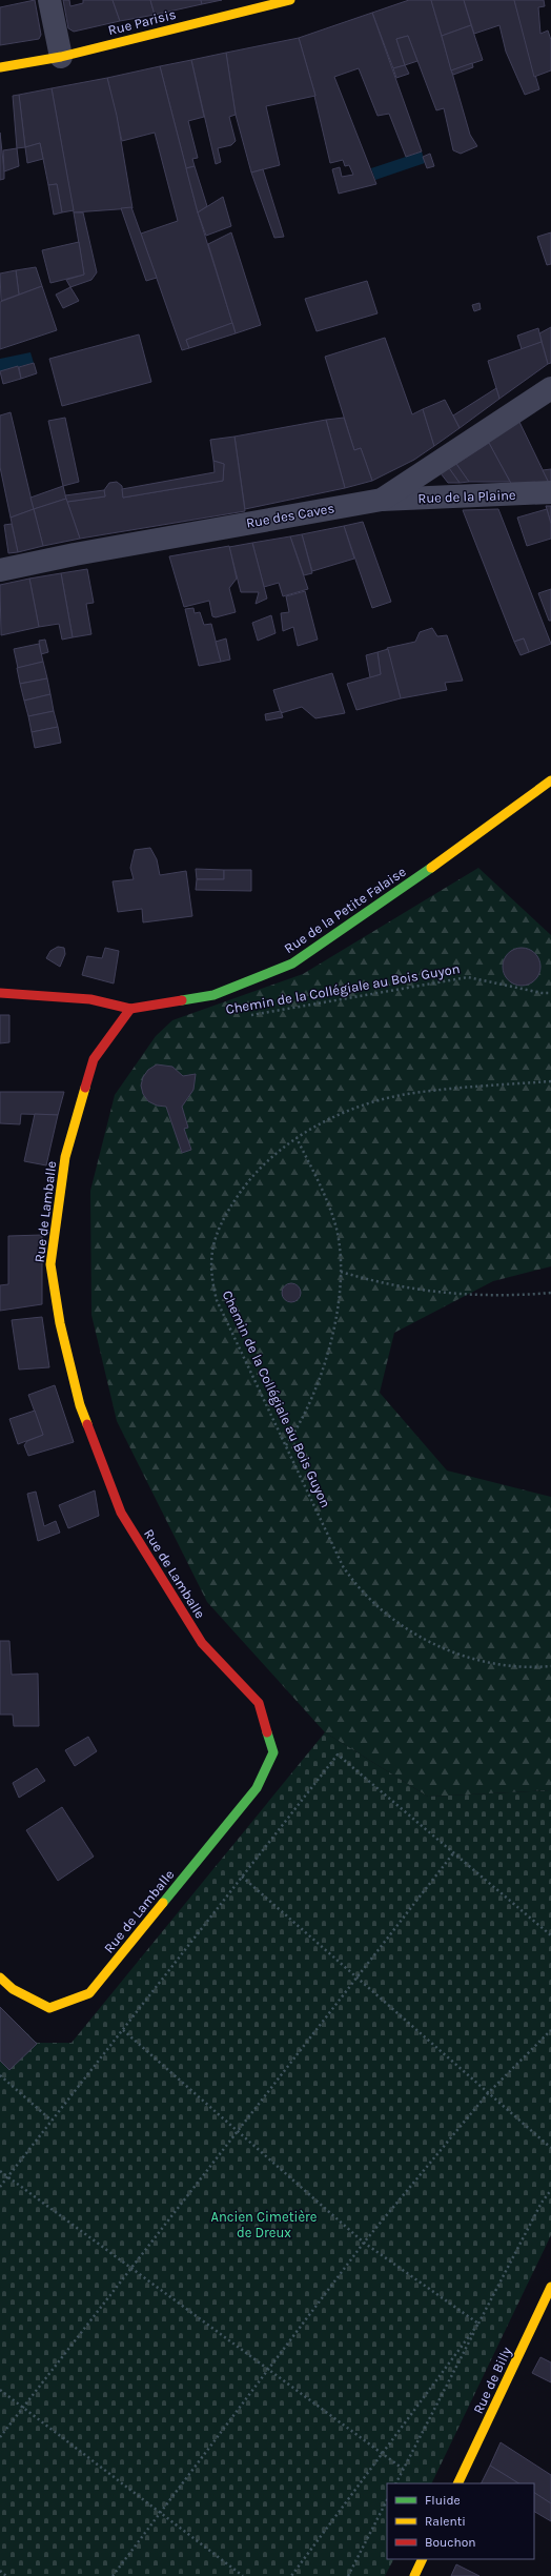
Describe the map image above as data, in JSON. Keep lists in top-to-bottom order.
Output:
{
  "streets": {
    "street": [
      "Rue Parisis",
      "Rue de la Plaine",
      "Rue des Caves",
      "Rue de la Petite Falaise",
      "Rue de Lamballe",
      "Rue de Billy"
    ],
    "path": ["Chemin de la Collégiale au Bois Guyon"]
  },
  "crossings": [
    ["Rue de la Plaine", "Rue des Caves"],
    ["Rue de la Petite Falaise", "Rue de Lamballe"]
  ],
  "parks": ["Ancien Cimetière de Dreux"],
  "legend": ["Fluide", "Ralenti", "Bouchon"]
}
